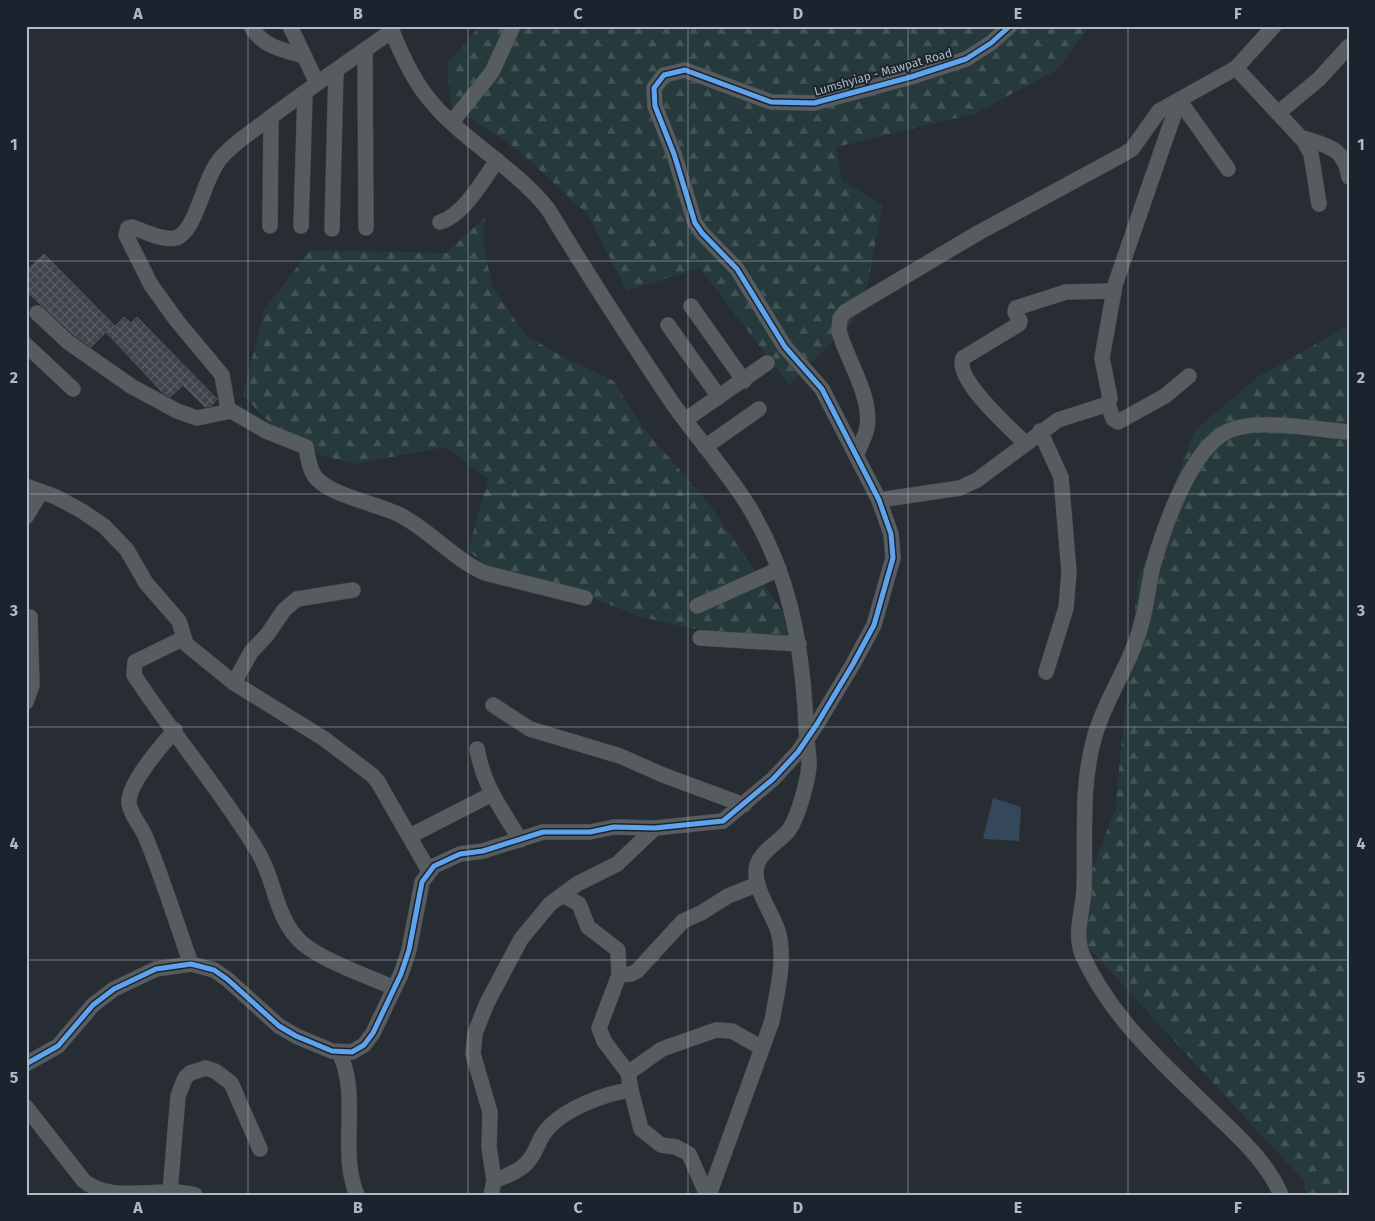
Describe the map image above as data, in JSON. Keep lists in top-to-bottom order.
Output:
{
  "streets": {
    "street": ["Lumshyiap - Mawpat Road"]
  },
  "grid": {
    "columns": [
      "A",
      "B",
      "C",
      "D",
      "E",
      "F"
    ],
    "rows": [
      "1",
      "2",
      "3",
      "4",
      "5"
    ]
  }
}
